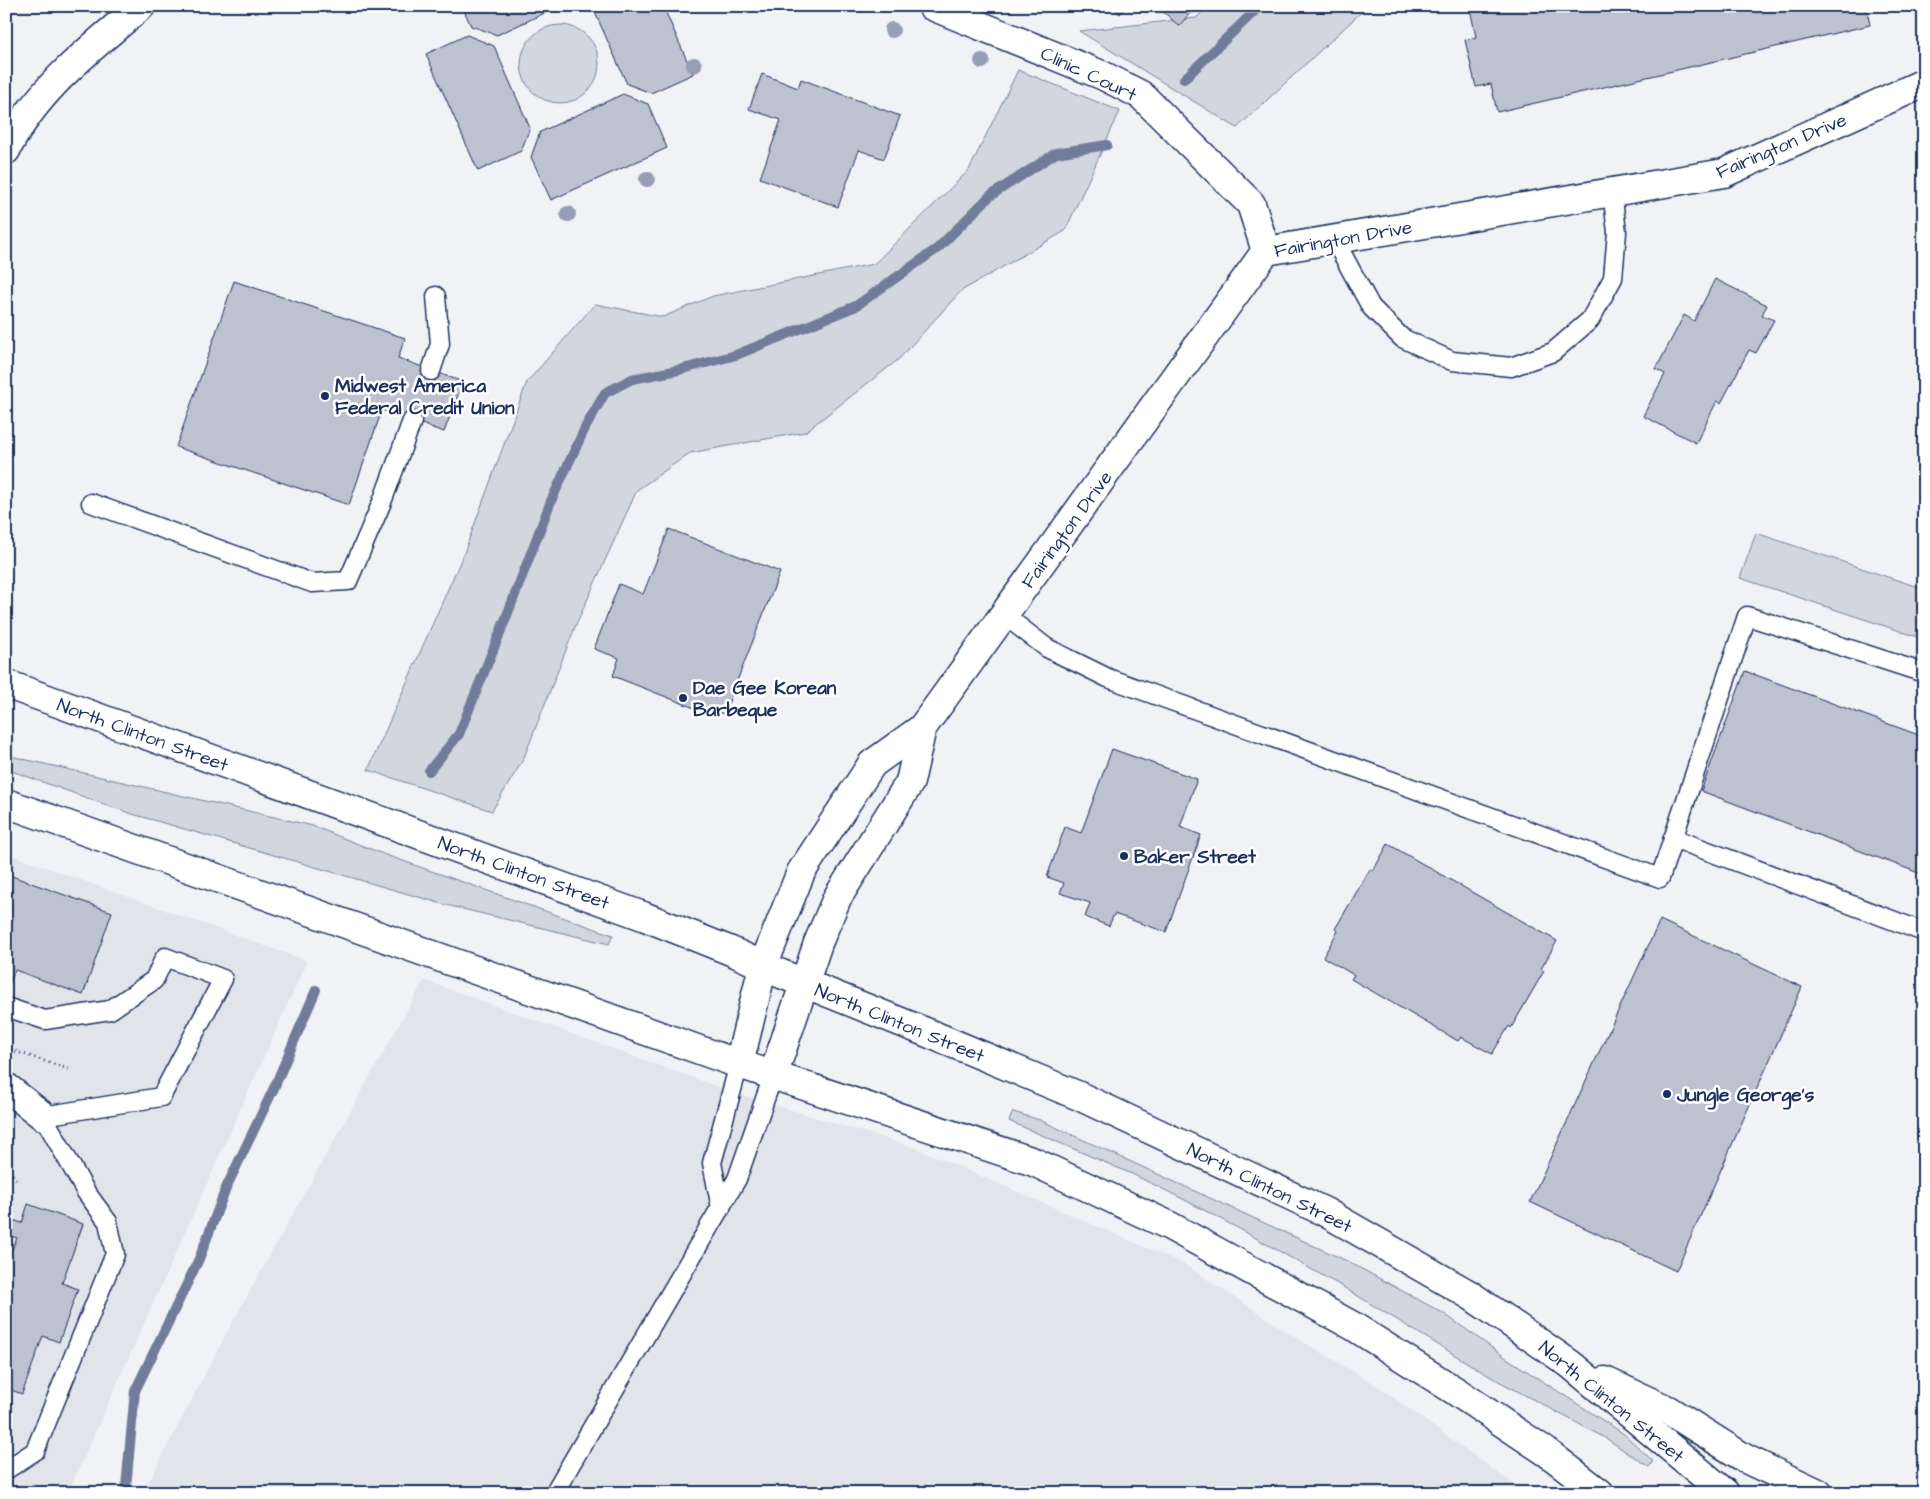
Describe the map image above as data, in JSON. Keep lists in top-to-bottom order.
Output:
{
  "streets": {
    "main road": ["Clinic Court", "Fairington Drive", "North Clinton Street"]
  },
  "crossings": [
    ["Clinic Court", "Fairington Drive"],
    ["Fairington Drive", "North Clinton Street"]
  ],
  "places": [
    "Midwest America Federal Credit Union",
    "Dae Gee Korean Barbeque",
    "Baker Street",
    "Jungle George's"
  ]
}
